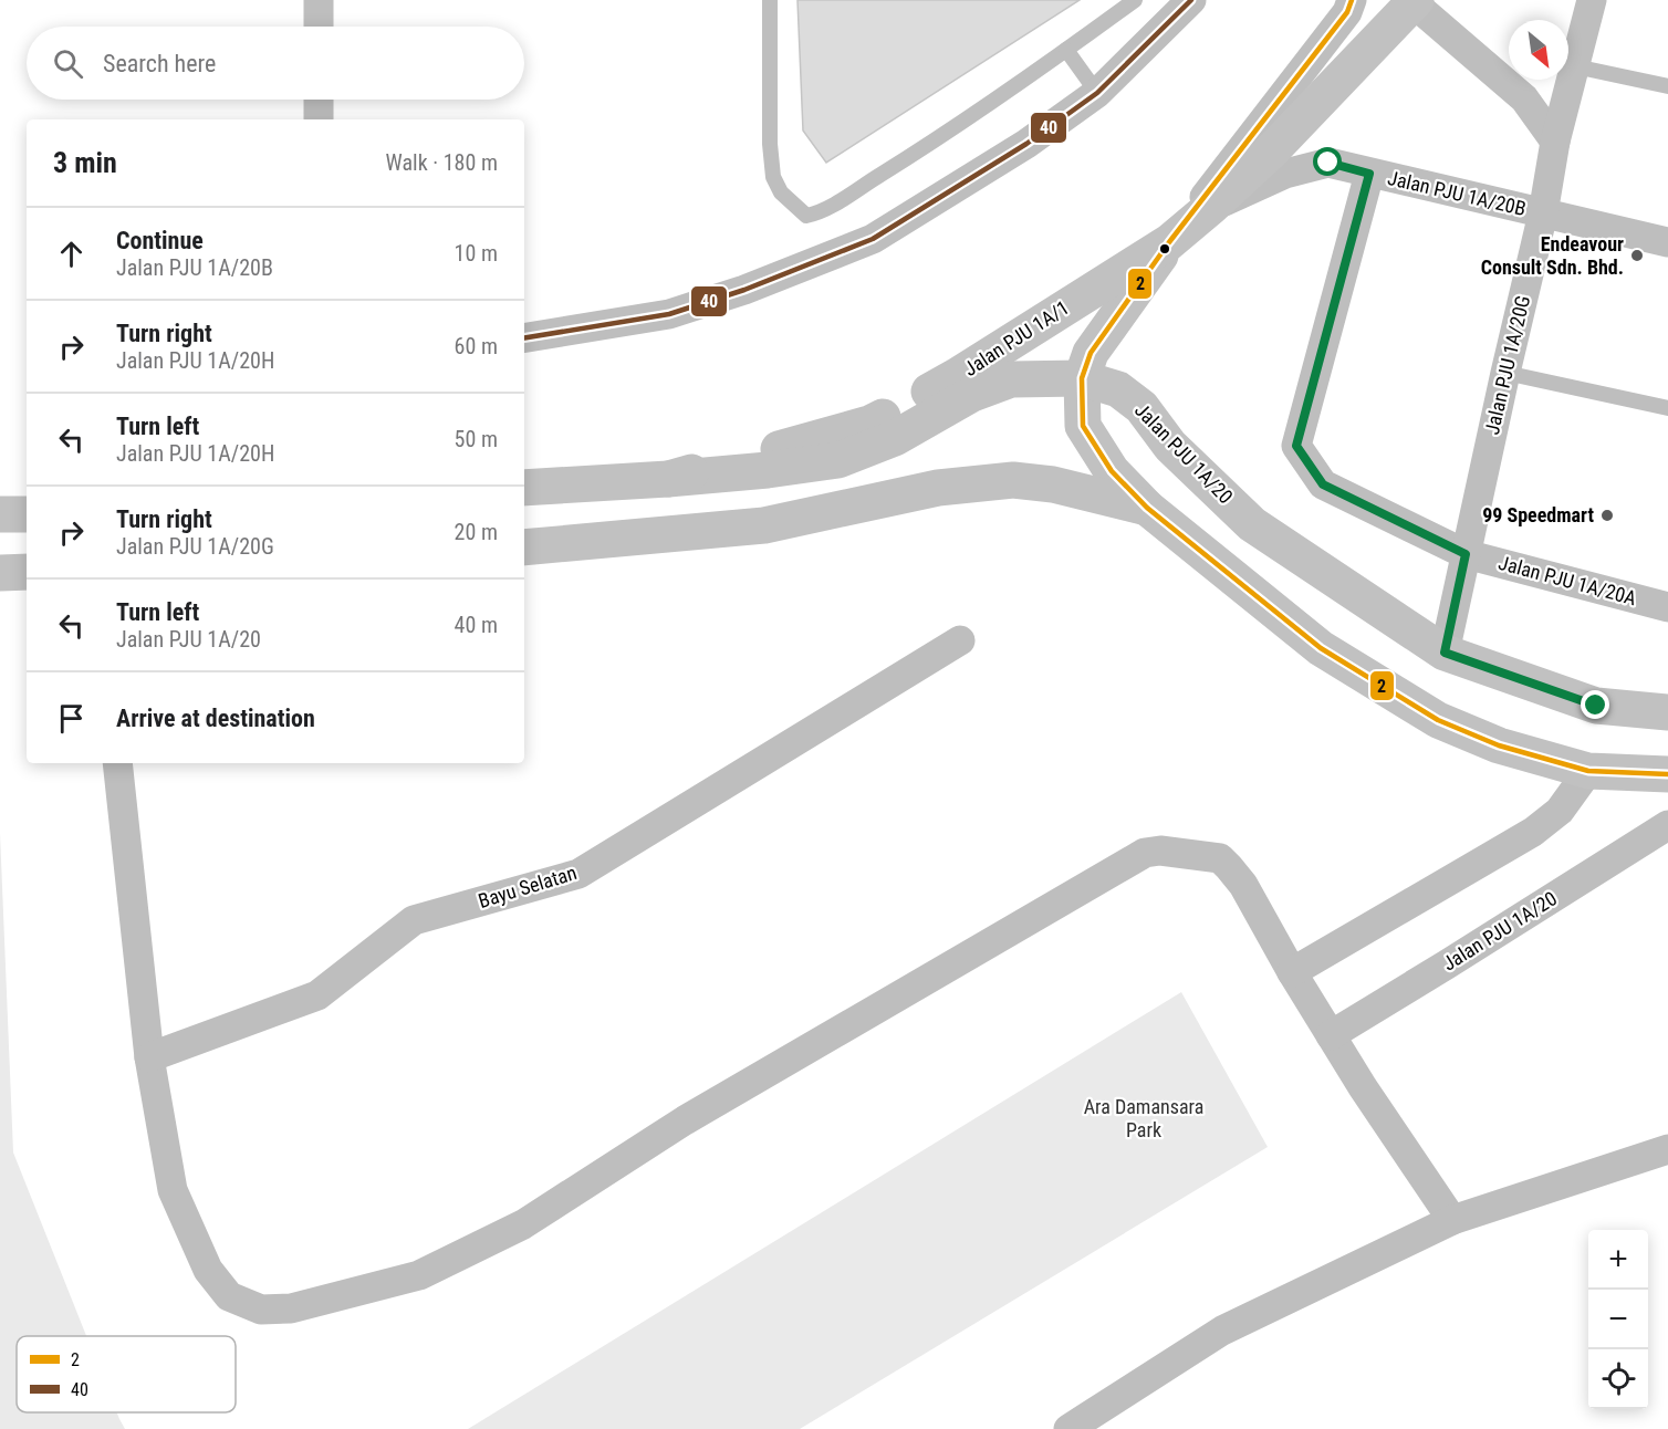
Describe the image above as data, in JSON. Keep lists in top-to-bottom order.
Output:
{
  "streets": {
    "street": [
      "Jalan PJU 1A/20B",
      "Jalan PJU 1A/1",
      "Jalan PJU 1A/20G",
      "Jalan PJU 1A/20",
      "Jalan PJU 1A/20A",
      "Bayu Selatan"
    ]
  },
  "crossings": [
    ["Jalan PJU 1A/20B", "Jalan PJU 1A/1"],
    ["Jalan PJU 1A/20B", "Jalan PJU 1A/20G"],
    ["Jalan PJU 1A/20B", "Jalan PJU 1A/20A"],
    ["Jalan PJU 1A/1", "Jalan PJU 1A/20"],
    ["Jalan PJU 1A/20G", "Jalan PJU 1A/20"],
    ["Jalan PJU 1A/20G", "Jalan PJU 1A/20A"]
  ],
  "parks": ["Ara Damansara Park"],
  "places": ["Endeavour Consult Sdn. Bhd.", "99 Speedmart"],
  "lines": ["transit line 2", "transit line 40"],
  "legend": ["2", "40"],
  "north": "bottom right",
  "page": {
    "search": "Search here",
    "heading": ["3 min", "Walk · 180 m"],
    "list": [
      ["Continue", "Jalan PJU 1A/20B", "10 m"],
      ["Turn right", "Jalan PJU 1A/20H", "60 m"],
      ["Turn left", "Jalan PJU 1A/20H", "50 m"],
      ["Turn right", "Jalan PJU 1A/20G", "20 m"],
      ["Turn left", "Jalan PJU 1A/20", "40 m"],
      "Arrive at destination"
    ],
    "map_buttons": ["+", "−"]
  }
}
